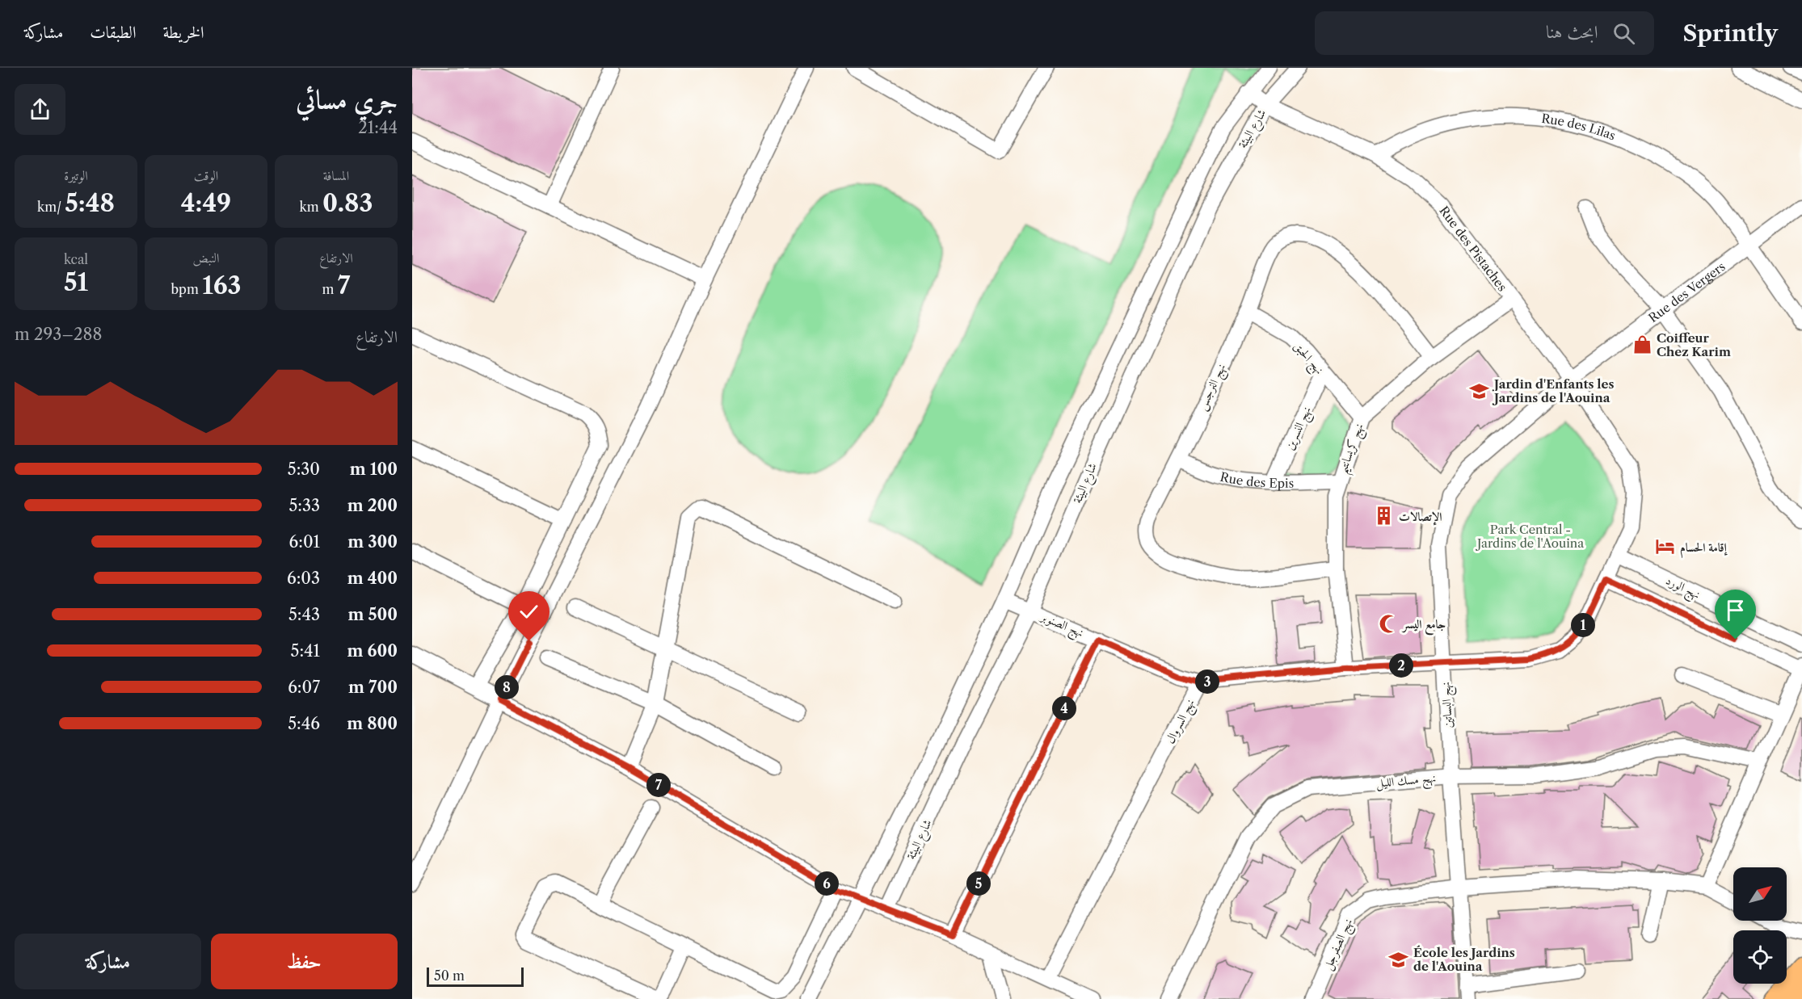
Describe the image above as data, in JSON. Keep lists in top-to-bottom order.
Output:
{
  "streets": {
    "street": [
      "Rue des Lilas",
      "شارع البيئة",
      "Rue des Pistaches",
      "Rue des Vergers",
      "نهج الحبق",
      "نهج النرجس",
      "نهج النسرين",
      "نهج كريسانتيم",
      "Rue des Epis",
      "نهج الورد",
      "نهج الصنوبر",
      "نهج البساتين",
      "نهج السروال",
      "نهج مسك الليل",
      "نهج الصفرجل"
    ]
  },
  "crossings": [
    ["Rue des Lilas", "Rue des Pistaches"],
    ["Rue des Lilas", "Rue des Vergers"],
    ["شارع البيئة", "Rue des Pistaches"],
    ["شارع البيئة", "نهج الصنوبر"],
    ["Rue des Pistaches", "Rue des Vergers"],
    ["Rue des Pistaches", "نهج كريسانتيم"],
    ["Rue des Pistaches", "نهج الورد"],
    ["Rue des Pistaches", "نهج البساتين"],
    ["Rue des Vergers", "نهج البساتين"],
    ["نهج الحبق", "نهج النرجس"],
    ["نهج الحبق", "نهج النسرين"],
    ["نهج الحبق", "نهج كريسانتيم"],
    ["نهج النرجس", "نهج كريسانتيم"],
    ["نهج النرجس", "Rue des Epis"],
    ["نهج النسرين", "Rue des Epis"],
    ["نهج كريسانتيم", "Rue des Epis"],
    ["نهج الصنوبر", "نهج السروال"],
    ["نهج البساتين", "نهج مسك الليل"],
    ["نهج البساتين", "نهج الصفرجل"]
  ],
  "parks": ["Park Central - Jardins de l'Aouina"],
  "places": {
    "shop": ["Coiffeur Chez Karim"],
    "school or university": ["Jardin d'Enfants les Jardins de l'Aouina", "École les Jardins de l'Aouina"],
    "building": ["الإتصالات"],
    "hotel": ["إقامة الحسام"],
    "mosque": ["جامع اليسر"]
  },
  "scale_bar": "50 m",
  "north": "top right",
  "page": {
    "header": "Sprintly",
    "search": "ابحث هنا",
    "nav": ["الخريطة", "الطبقات", "مشاركة"],
    "heading": ["جري مسائي", "21:44"],
    "stats": [
      ["المسافة", "0.83 km"],
      ["الوقت", "4:49"],
      ["الوتيرة", "5:48 /km"],
      ["الارتفاع", "7 m"],
      ["النبض", "163 bpm"],
      ["kcal", "51"]
    ],
    "chart": ["الارتفاع", "288–293 m"],
    "list": [
      {
        "name": "100 m",
        "note": "5:30"
      },
      {
        "name": "200 m",
        "note": "5:33"
      },
      {
        "name": "300 m",
        "note": "6:01"
      },
      {
        "name": "400 m",
        "note": "6:03"
      },
      {
        "name": "500 m",
        "note": "5:43"
      },
      {
        "name": "600 m",
        "note": "5:41"
      },
      {
        "name": "700 m",
        "note": "6:07"
      },
      {
        "name": "800 m",
        "note": "5:46"
      }
    ],
    "pins": [
      "1",
      "2",
      "3",
      "8",
      "4",
      "7",
      "5",
      "6"
    ],
    "buttons": ["حفظ", "مشاركة"],
    "scale": "50 m"
  }
}
